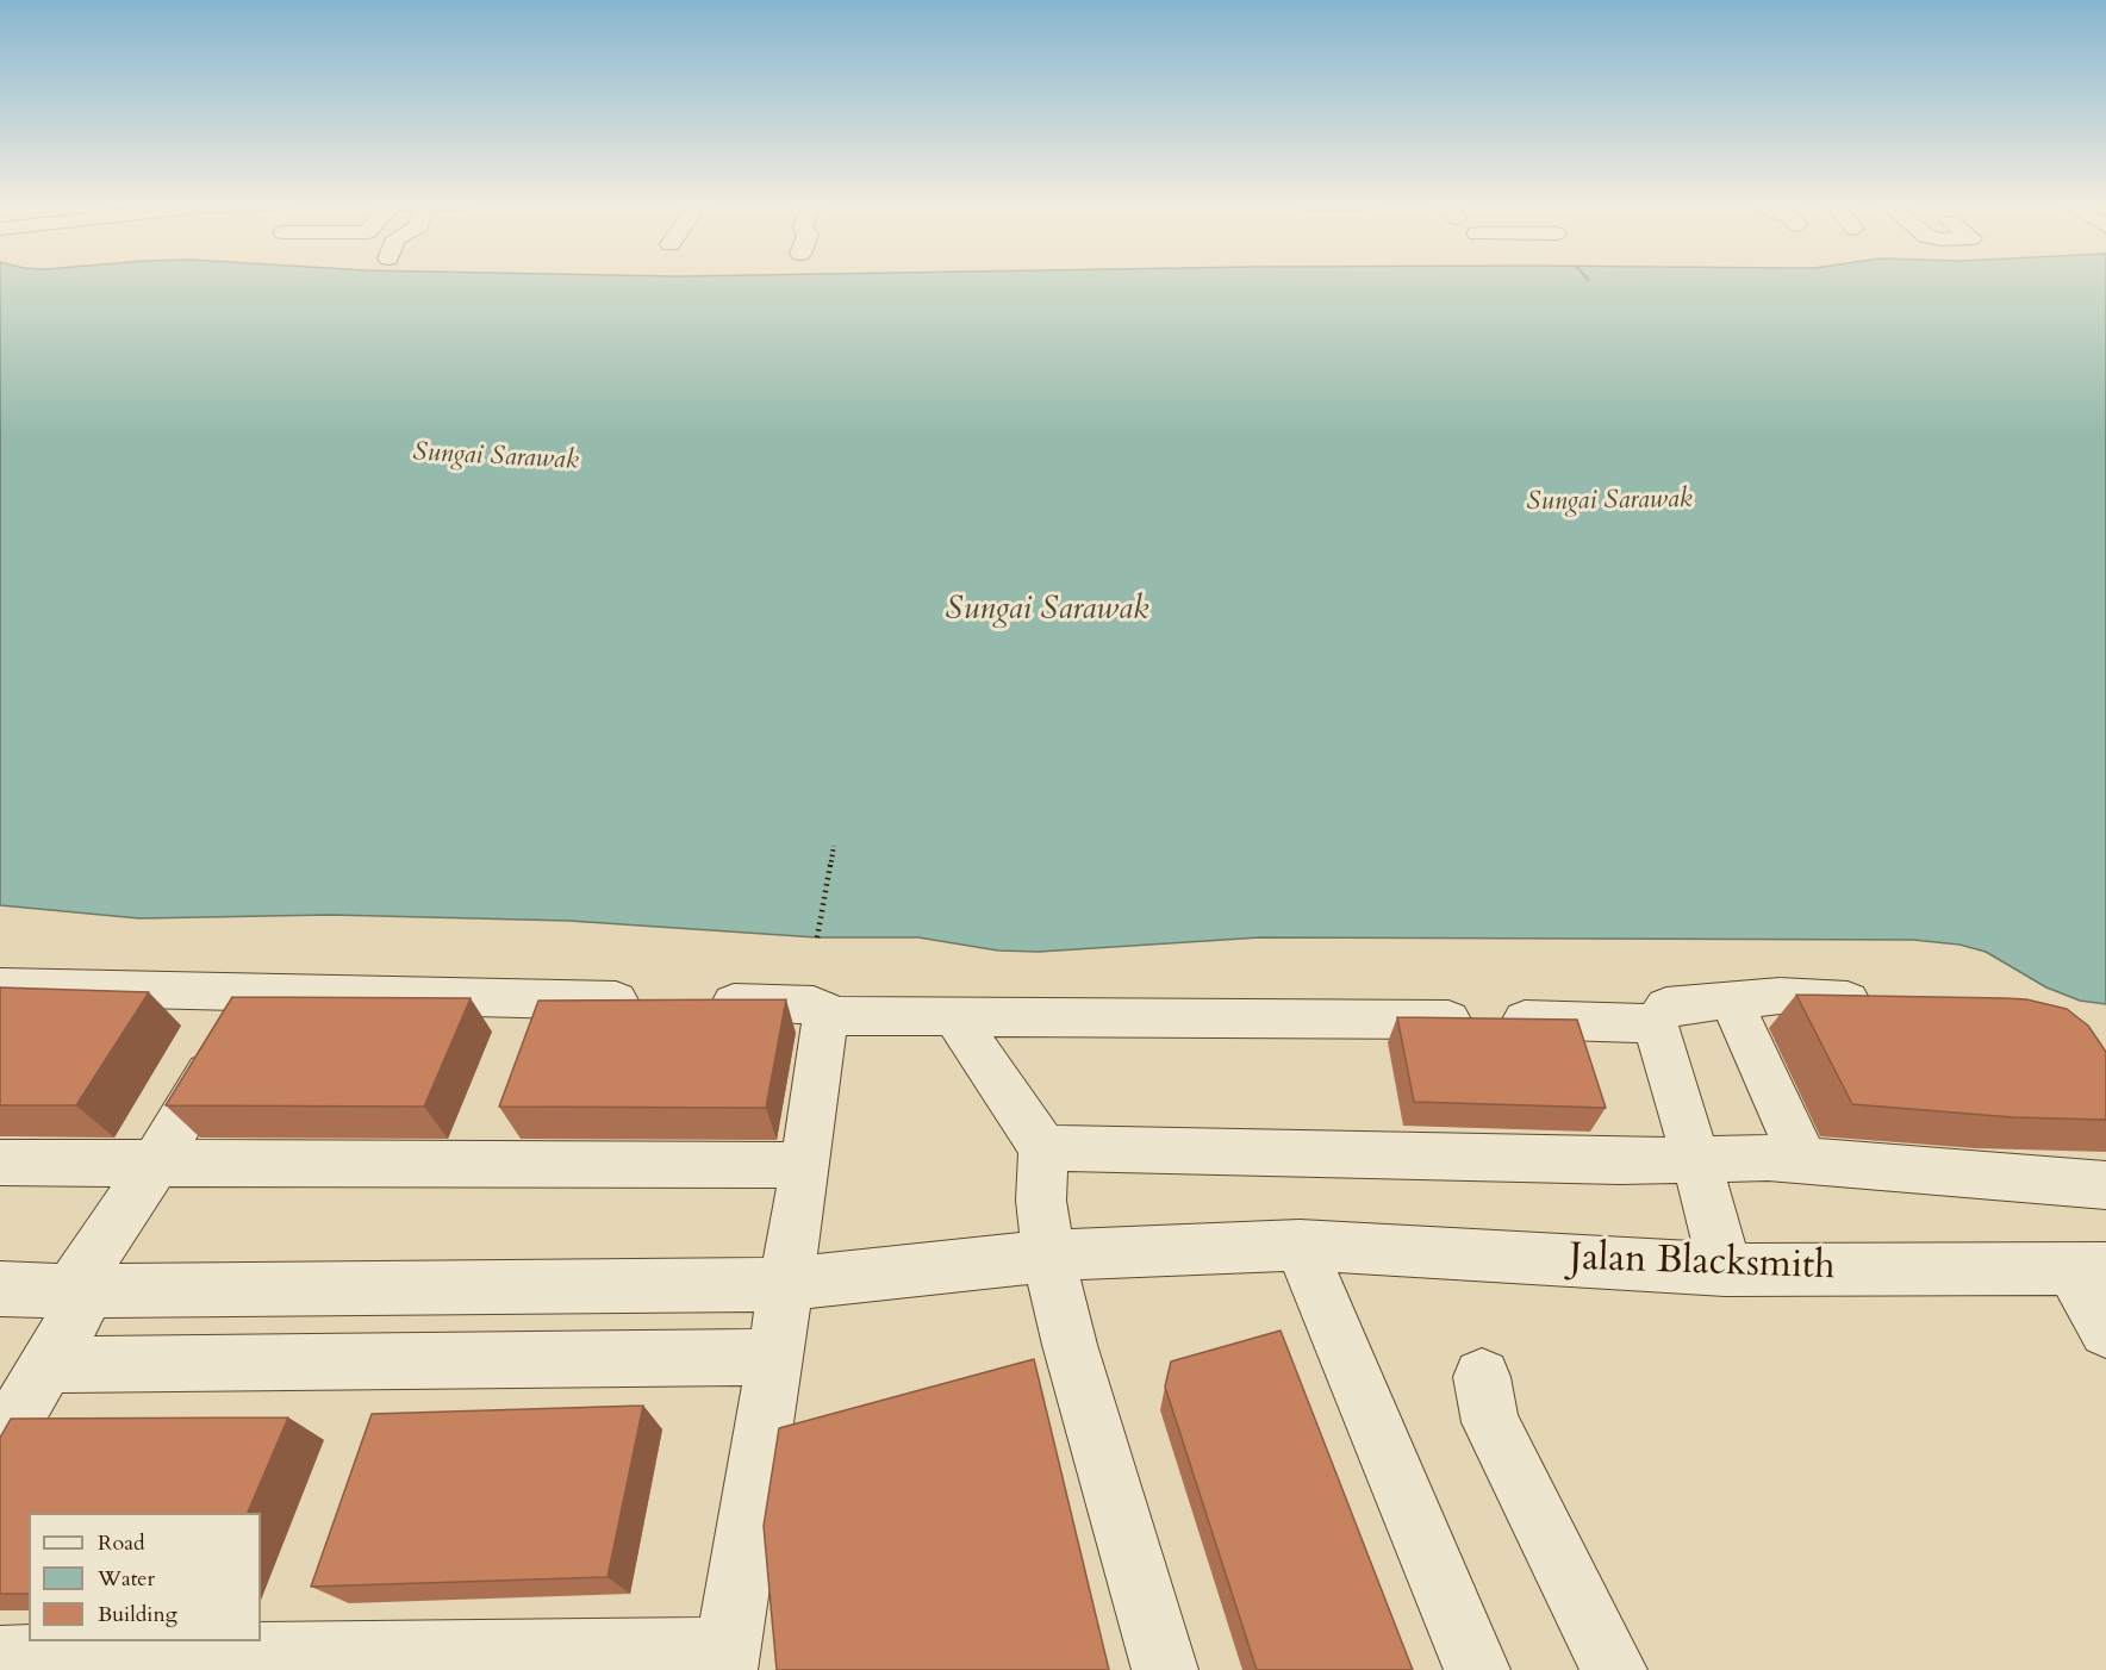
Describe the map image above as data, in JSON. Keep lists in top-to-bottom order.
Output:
{
  "streets": {
    "street": ["Jalan Blacksmith"]
  },
  "water": ["Sungai Sarawak"],
  "legend": ["Road", "Water", "Building"]
}
